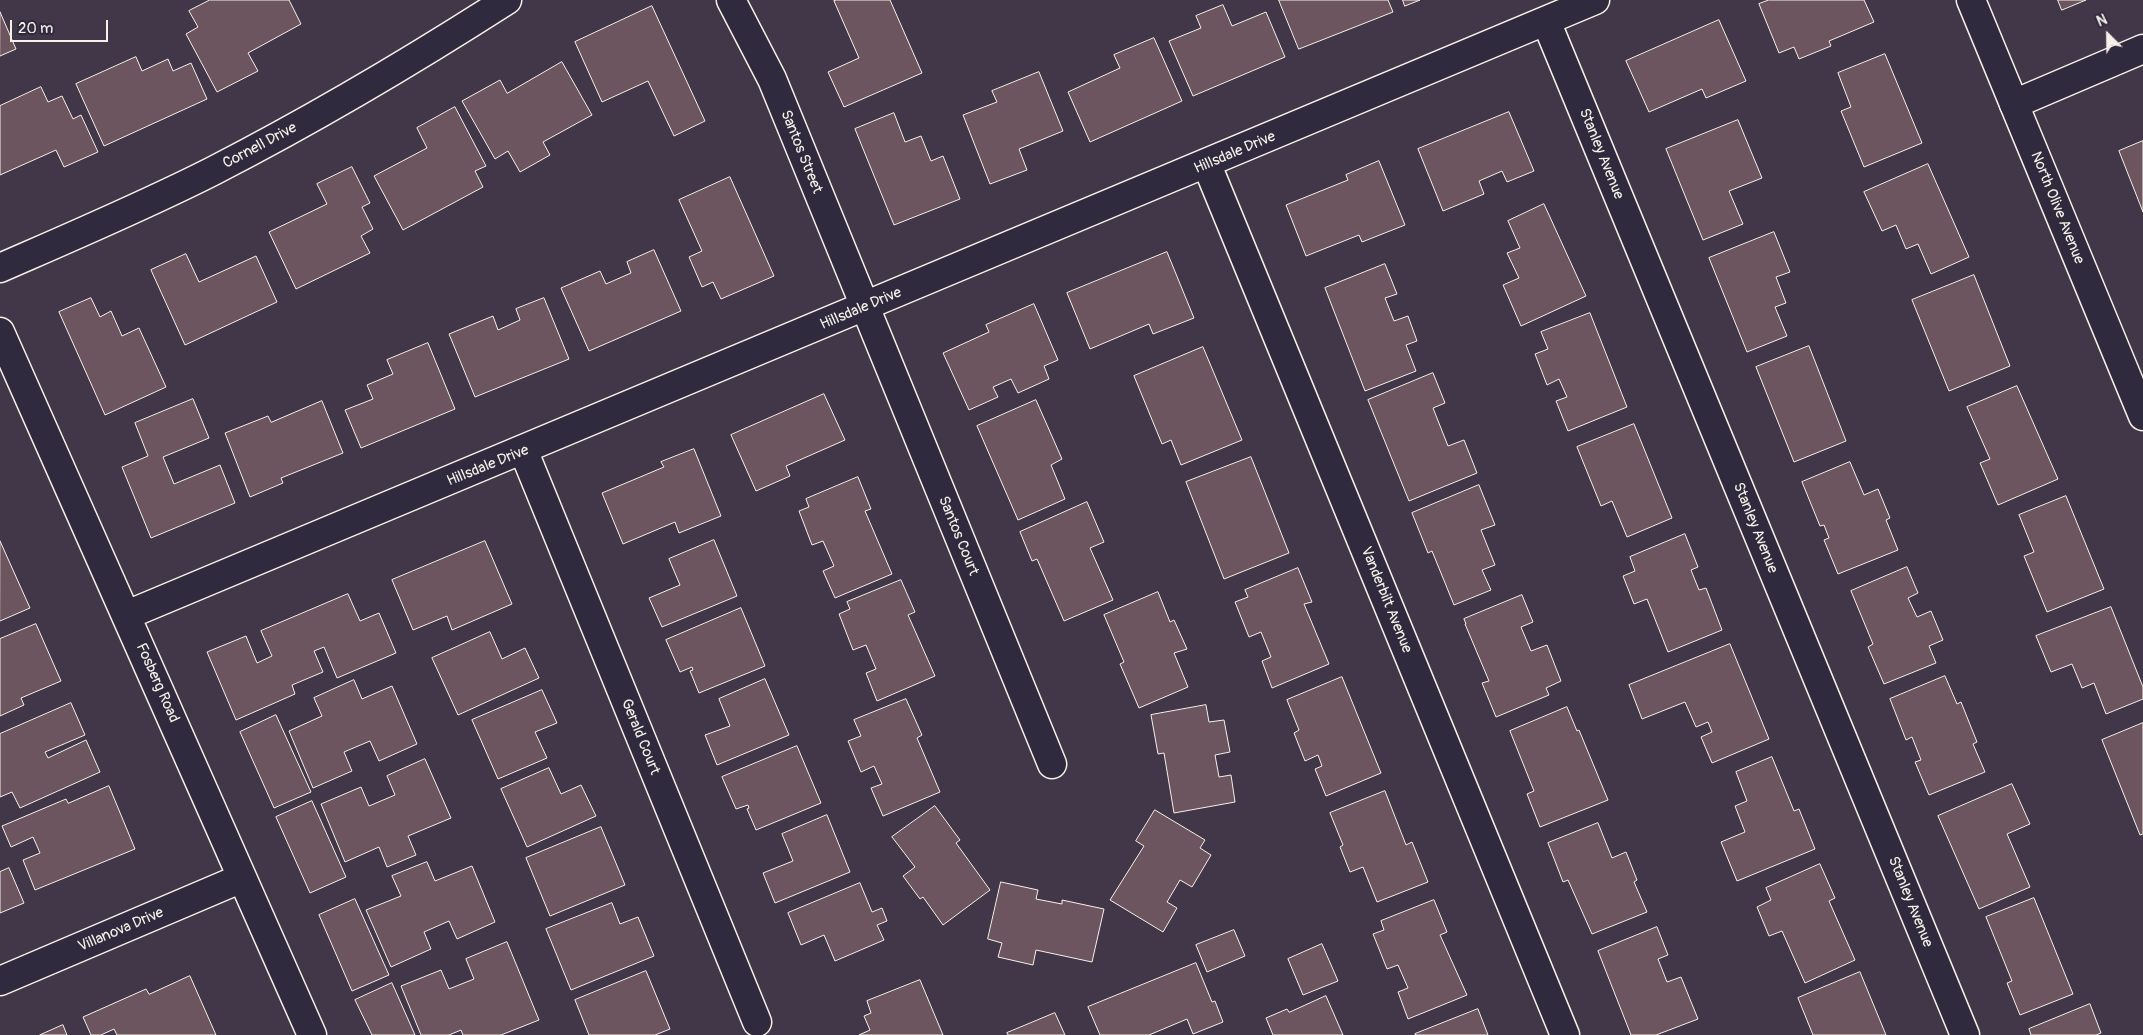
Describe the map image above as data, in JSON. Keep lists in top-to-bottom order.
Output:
{
  "streets": {
    "street": [
      "Cornell Drive",
      "Santos Street",
      "Hillsdale Drive",
      "Stanley Avenue",
      "North Olive Avenue",
      "Santos Court",
      "Vanderbilt Avenue",
      "Fosberg Road",
      "Gerald Court",
      "Villanova Drive"
    ]
  },
  "crossings": [
    ["Santos Street", "Hillsdale Drive"],
    ["Santos Street", "Santos Court"],
    ["Hillsdale Drive", "Stanley Avenue"],
    ["Hillsdale Drive", "Santos Court"],
    ["Hillsdale Drive", "Vanderbilt Avenue"],
    ["Hillsdale Drive", "Fosberg Road"],
    ["Hillsdale Drive", "Gerald Court"],
    ["Fosberg Road", "Villanova Drive"]
  ],
  "scale_bar": "20 m",
  "north": "top left"
}
